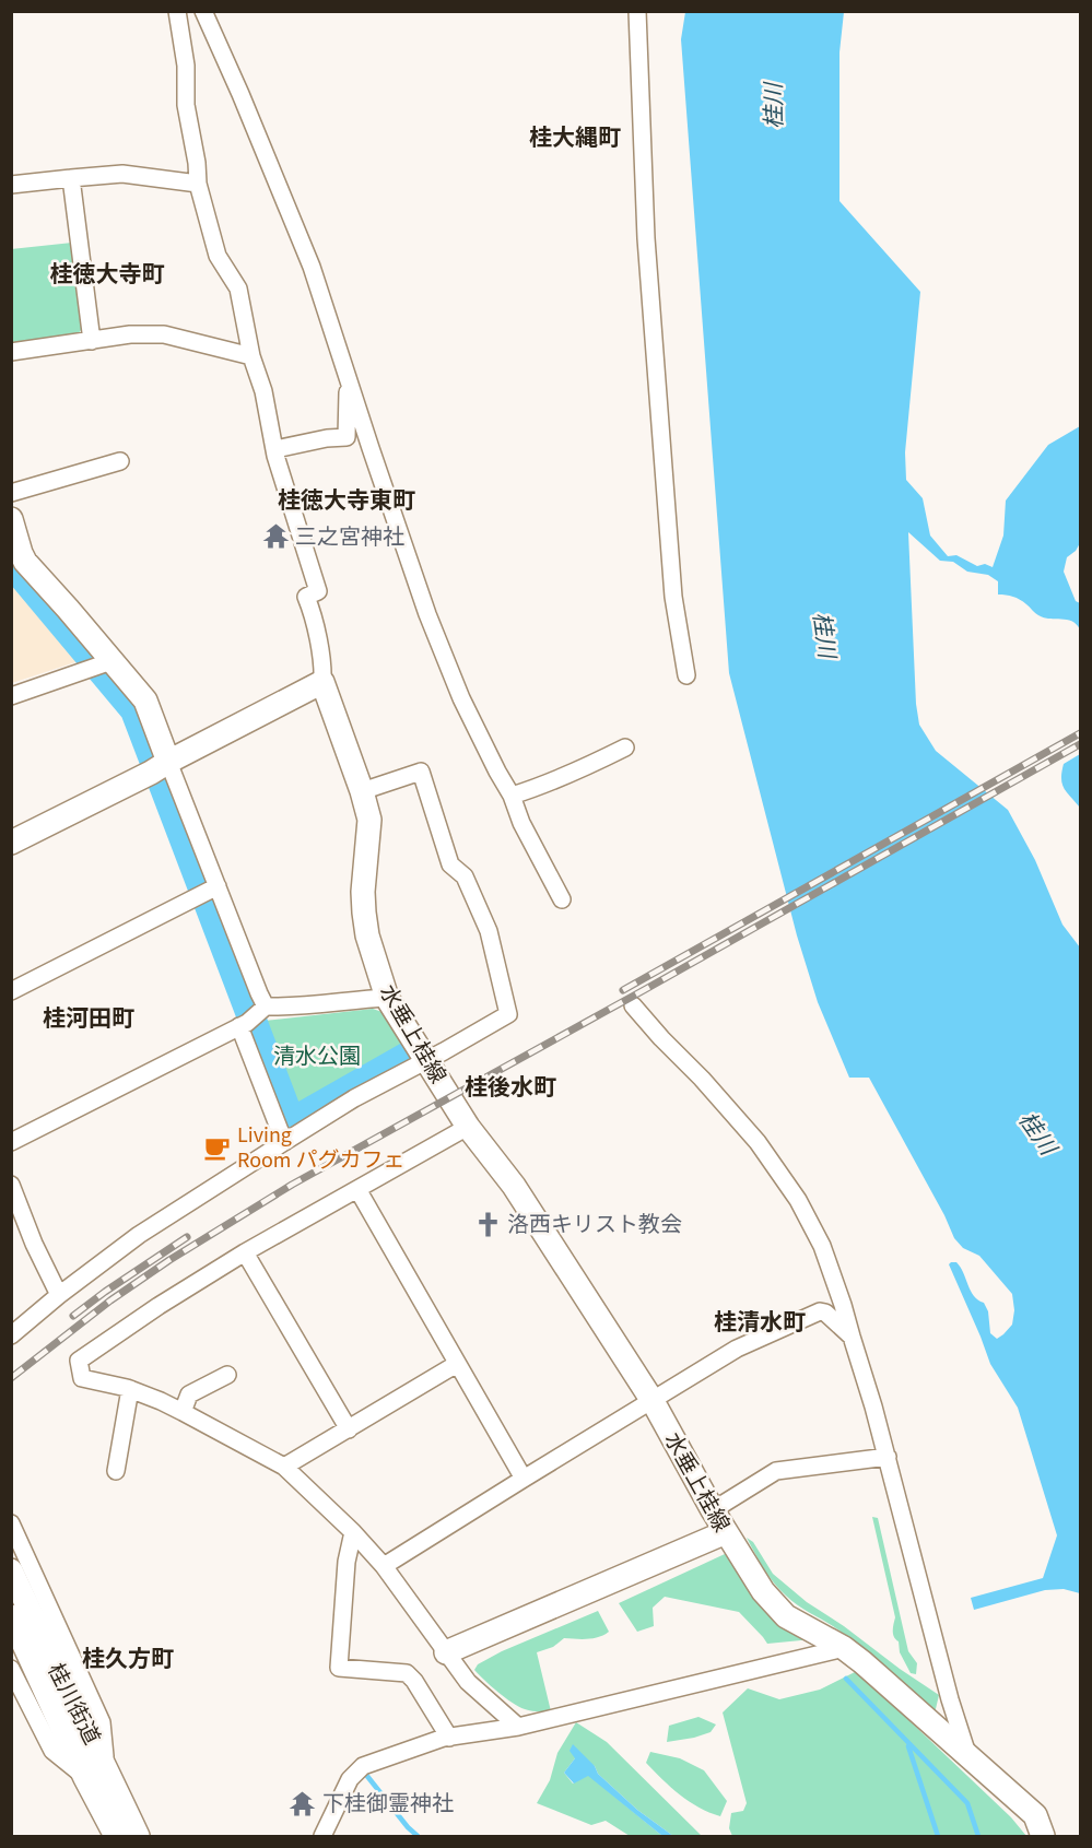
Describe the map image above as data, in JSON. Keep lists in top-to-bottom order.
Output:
{
  "streets": {
    "main road": ["水垂上桂線", "桂川街道"]
  },
  "districts": [
    "桂大縄町",
    "桂徳大寺町",
    "桂徳大寺東町",
    "桂河田町",
    "桂後水町",
    "桂清水町",
    "桂久方町"
  ],
  "water": ["桂川"],
  "parks": ["清水公園"],
  "places": {
    "temple": ["三之宮神社", "下桂御霊神社"],
    "cafe": ["Living Room パグカフェ"],
    "church": ["洛西キリスト教会"]
  }
}
